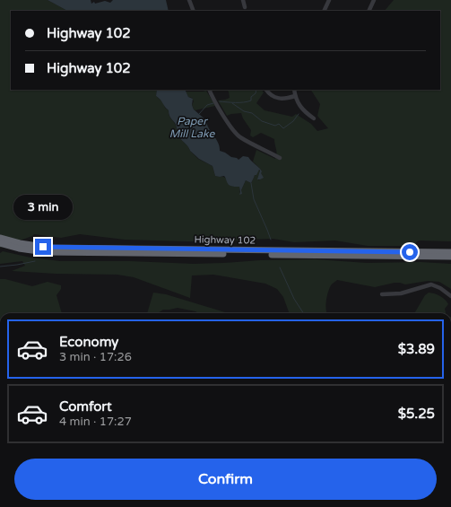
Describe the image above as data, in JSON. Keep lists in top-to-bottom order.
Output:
{
  "streets": {
    "highway": ["Highway 102"]
  },
  "water": ["Paper Mill Lake"],
  "page": {
    "banner": ["Highway 102", "Highway 102"],
    "bubble": "3 min",
    "list": [
      {
        "name": "Economy",
        "note": "3 min · 17:26",
        "value": "$3.89"
      },
      {
        "name": "Comfort",
        "note": "4 min · 17:27",
        "value": "$5.25"
      }
    ],
    "buttons": "Confirm"
  }
}
